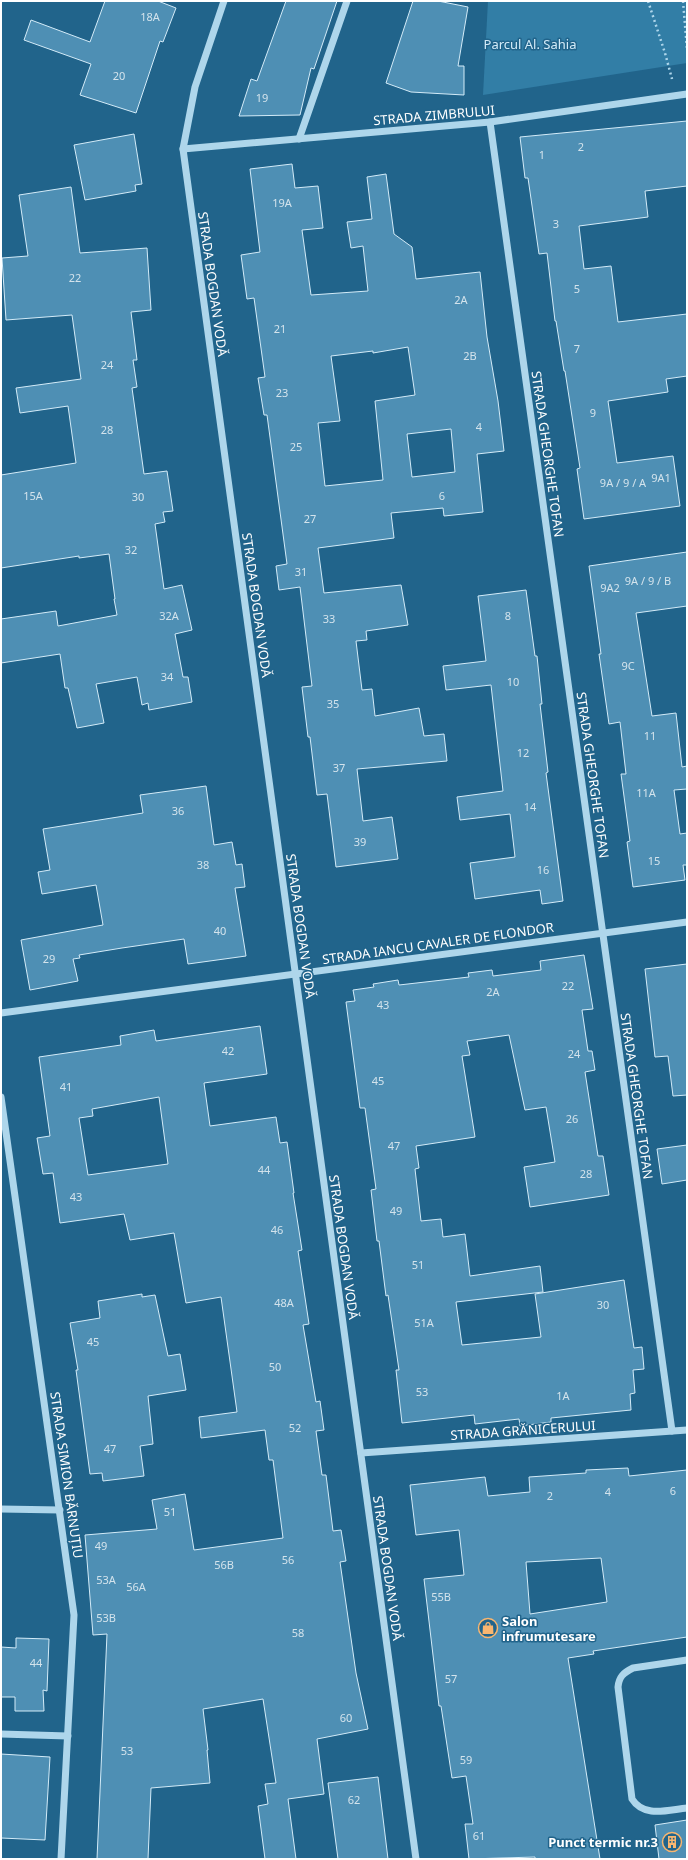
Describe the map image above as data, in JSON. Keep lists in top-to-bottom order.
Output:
{
  "streets": {
    "street": [
      "STRADA ZIMBRULUI",
      "STRADA BOGDAN VODĂ",
      "STRADA GHEORGHE TOFAN",
      "STRADA IANCU CAVALER DE FLONDOR",
      "STRADA GRĂNICERULUI",
      "STRADA SIMION BĂRNUȚIU"
    ]
  },
  "crossings": [
    ["STRADA ZIMBRULUI", "STRADA BOGDAN VODĂ"],
    ["STRADA ZIMBRULUI", "STRADA GHEORGHE TOFAN"],
    ["STRADA BOGDAN VODĂ", "STRADA IANCU CAVALER DE FLONDOR"],
    ["STRADA BOGDAN VODĂ", "STRADA GRĂNICERULUI"],
    ["STRADA GHEORGHE TOFAN", "STRADA IANCU CAVALER DE FLONDOR"],
    ["STRADA GHEORGHE TOFAN", "STRADA GRĂNICERULUI"]
  ],
  "parks": ["Parcul Al. Sahia"],
  "places": {
    "shop": ["Salon infrumutesare"],
    "building": ["Punct termic nr.3"]
  },
  "house_numbers": [
    "18A",
    "20",
    "19",
    "2",
    "1",
    "19A",
    "3",
    "22",
    "5",
    "2A",
    "21",
    "7",
    "2B",
    "24",
    "23",
    "9",
    "4",
    "28",
    "25",
    "9A1",
    "9A / 9 / A",
    "15A",
    "6",
    "30",
    "27",
    "32",
    "31",
    "9A / 9 / B",
    "9A2",
    "32A",
    "8",
    "33",
    "9C",
    "34",
    "10",
    "35",
    "11",
    "12",
    "37",
    "11A",
    "14",
    "36",
    "39",
    "15",
    "38",
    "16",
    "40",
    "29",
    "22",
    "2A",
    "43",
    "42",
    "24",
    "45",
    "41",
    "26",
    "47",
    "44",
    "28",
    "43",
    "49",
    "46",
    "51",
    "48A",
    "30",
    "51A",
    "45",
    "50",
    "53",
    "1A",
    "52",
    "47",
    "6",
    "4",
    "2",
    "51",
    "49",
    "56",
    "56B",
    "53A",
    "56A",
    "55B",
    "53B",
    "58",
    "44",
    "57",
    "60",
    "53",
    "59",
    "62",
    "61"
  ]
}
